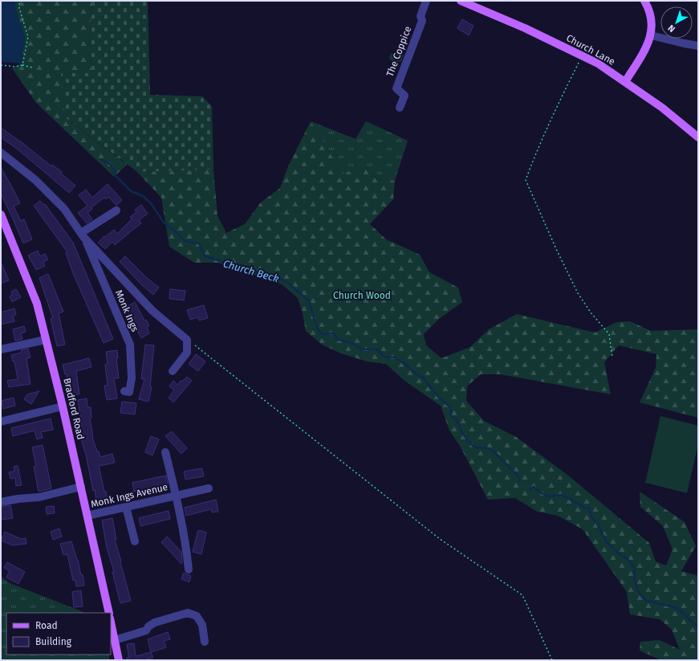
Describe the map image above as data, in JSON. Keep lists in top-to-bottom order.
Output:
{
  "streets": {
    "main road": ["Church Lane", "Bradford Road"],
    "street": ["The Coppice", "Monk Ings", "Monk Ings Avenue"]
  },
  "crossings": [
    ["Bradford Road", "Monk Ings Avenue"]
  ],
  "water": ["Church Beck"],
  "parks": ["Church Wood"],
  "legend": ["Road", "Building"],
  "north": "bottom left"
}
